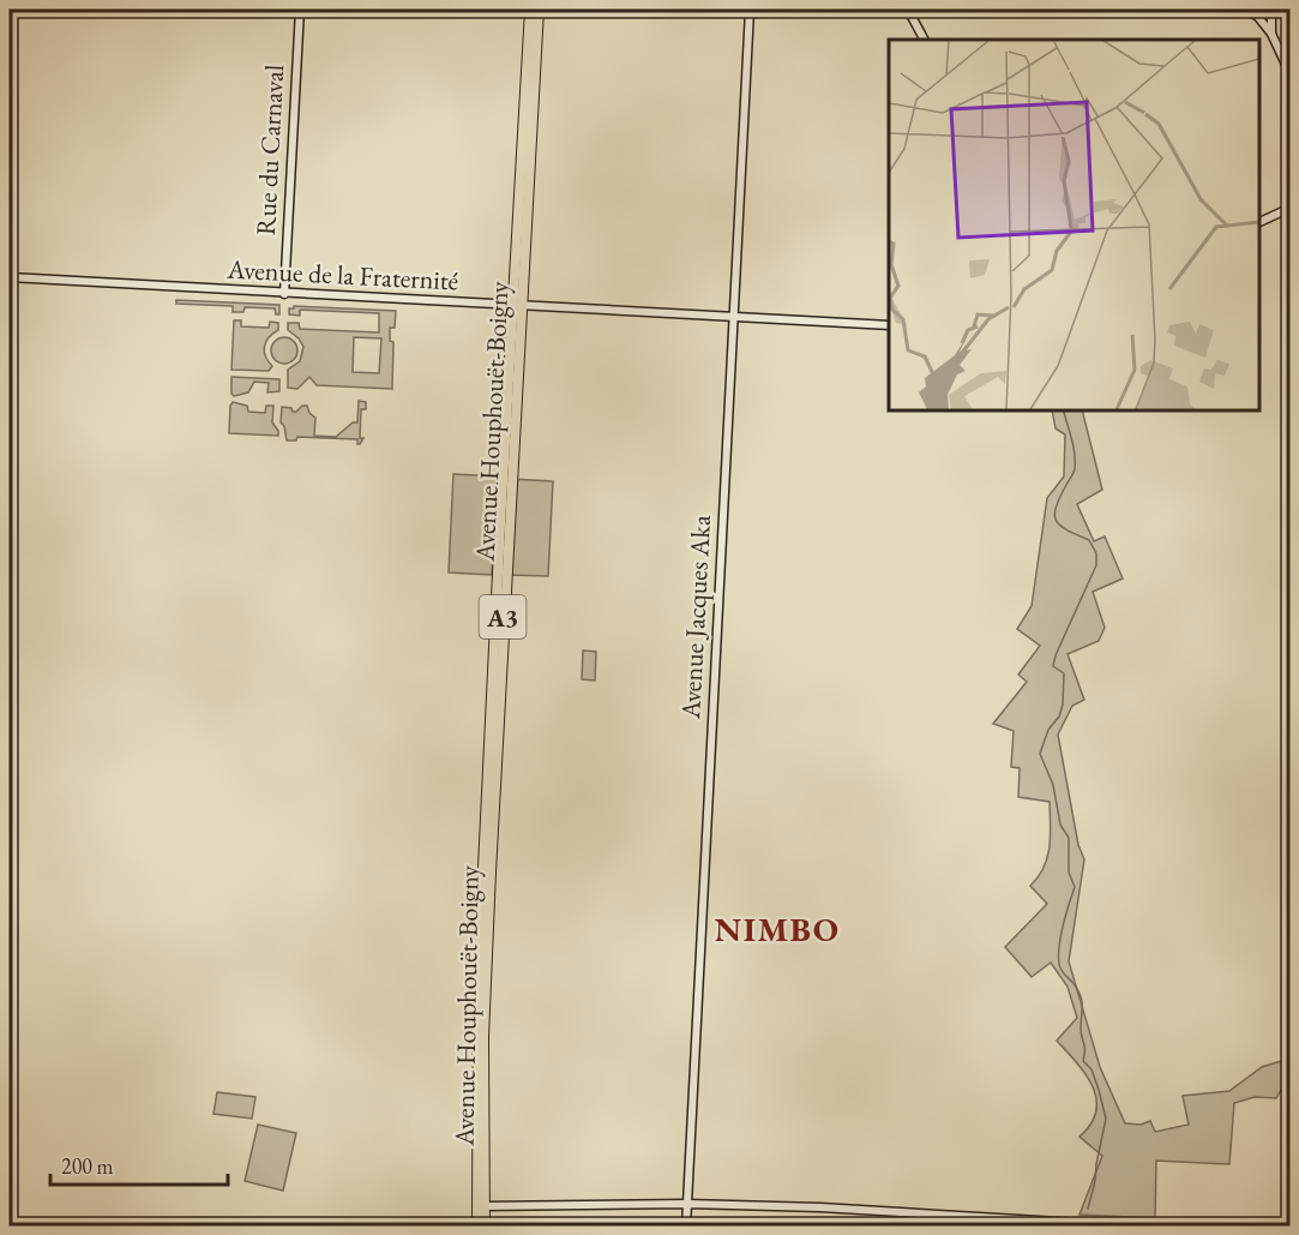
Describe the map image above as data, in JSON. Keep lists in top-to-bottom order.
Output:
{
  "streets": {
    "highway": ["Avenue Houphouët-Boigny", "A3"],
    "street": ["Rue du Carnaval", "Avenue de la Fraternité", "Avenue Jacques Aka"]
  },
  "crossings": [
    ["Rue du Carnaval", "Avenue de la Fraternité"],
    ["Avenue de la Fraternité", "Avenue Houphouët-Boigny"],
    ["Avenue de la Fraternité", "Avenue Jacques Aka"]
  ],
  "districts": ["NIMBO"],
  "scale_bar": "200 m"
}
